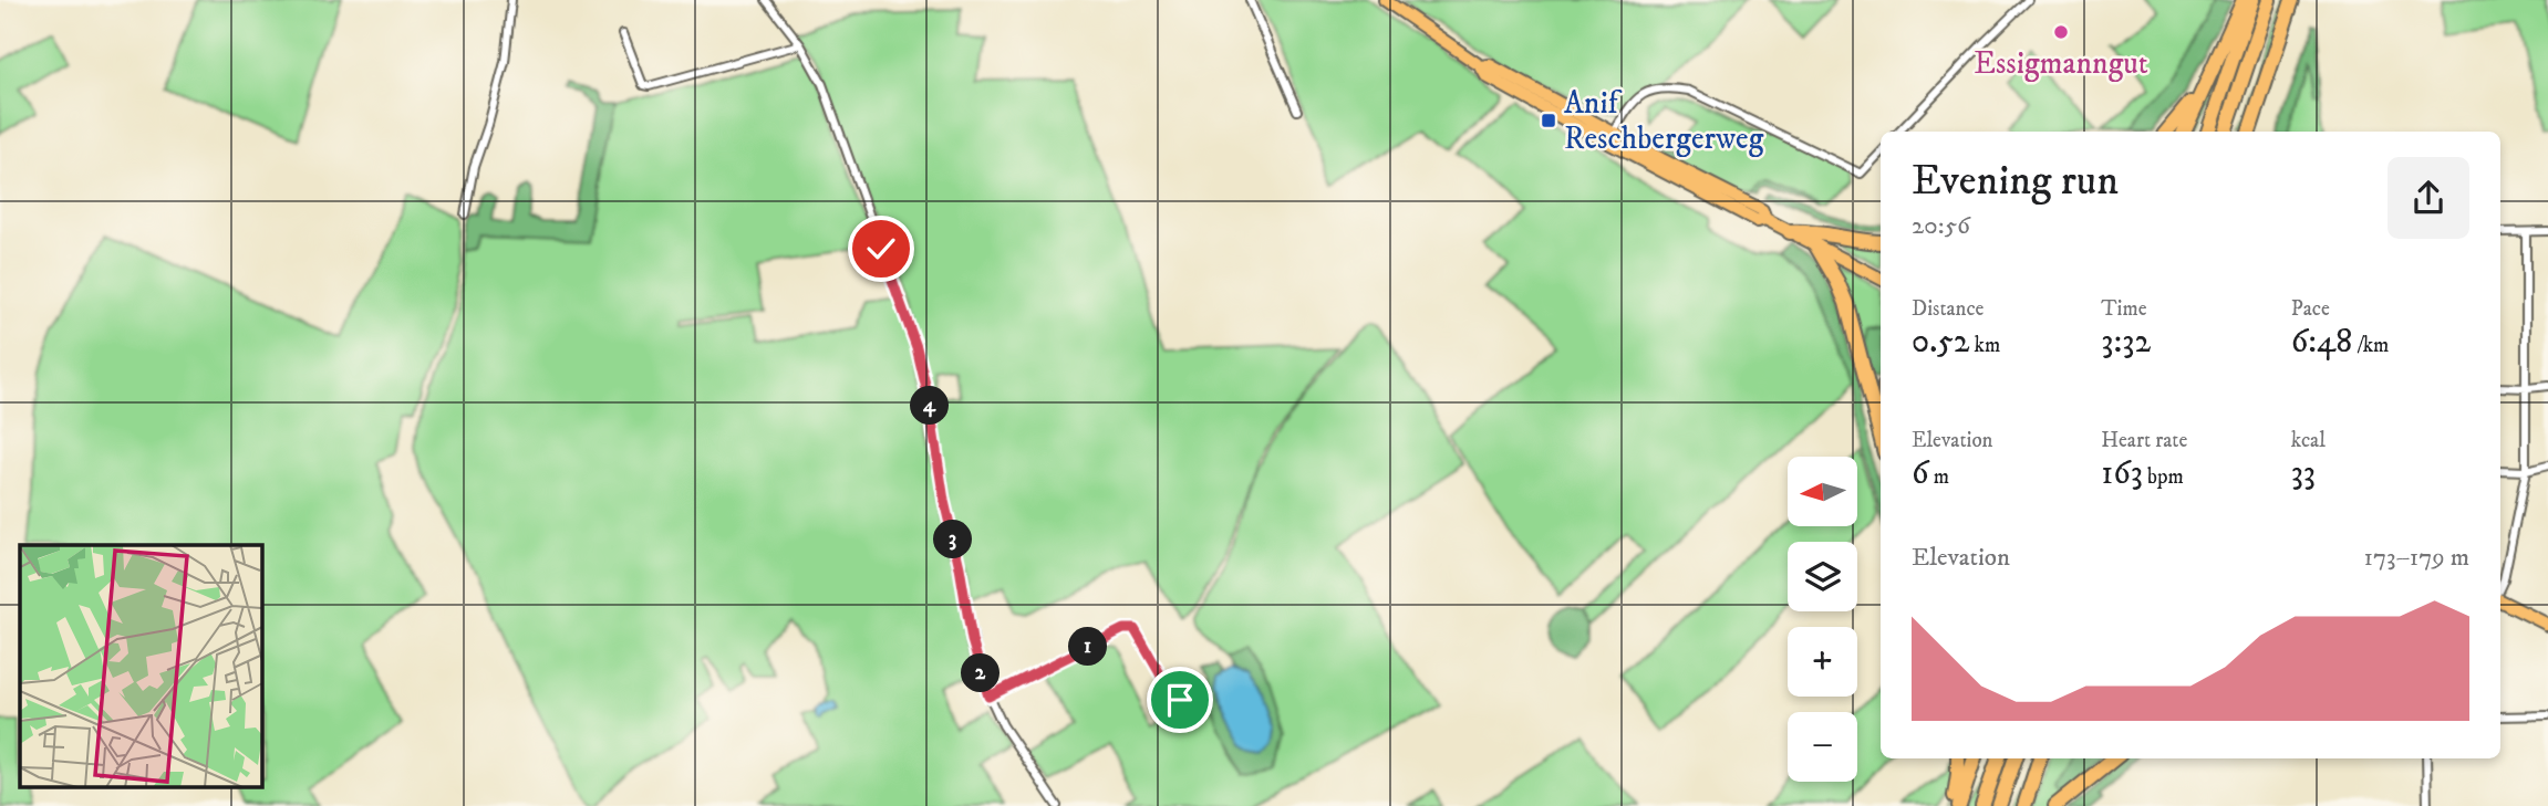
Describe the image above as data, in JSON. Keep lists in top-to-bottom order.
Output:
{
  "places": {
    "other": ["Essigmanngut"],
    "transit": ["Anif Reschbergerweg"]
  },
  "north": "left",
  "page": {
    "heading": ["Evening run", "20:56"],
    "stats": [
      ["Distance", "0.52 km"],
      ["Time", "3:32"],
      ["Pace", "6:48 /km"],
      ["Elevation", "6 m"],
      ["Heart rate", "163 bpm"],
      ["kcal", "33"]
    ],
    "pins": [
      "4",
      "3",
      "1",
      "2"
    ],
    "map_buttons": ["+", "−"],
    "chart": ["Elevation", "173–179 m"]
  }
}
